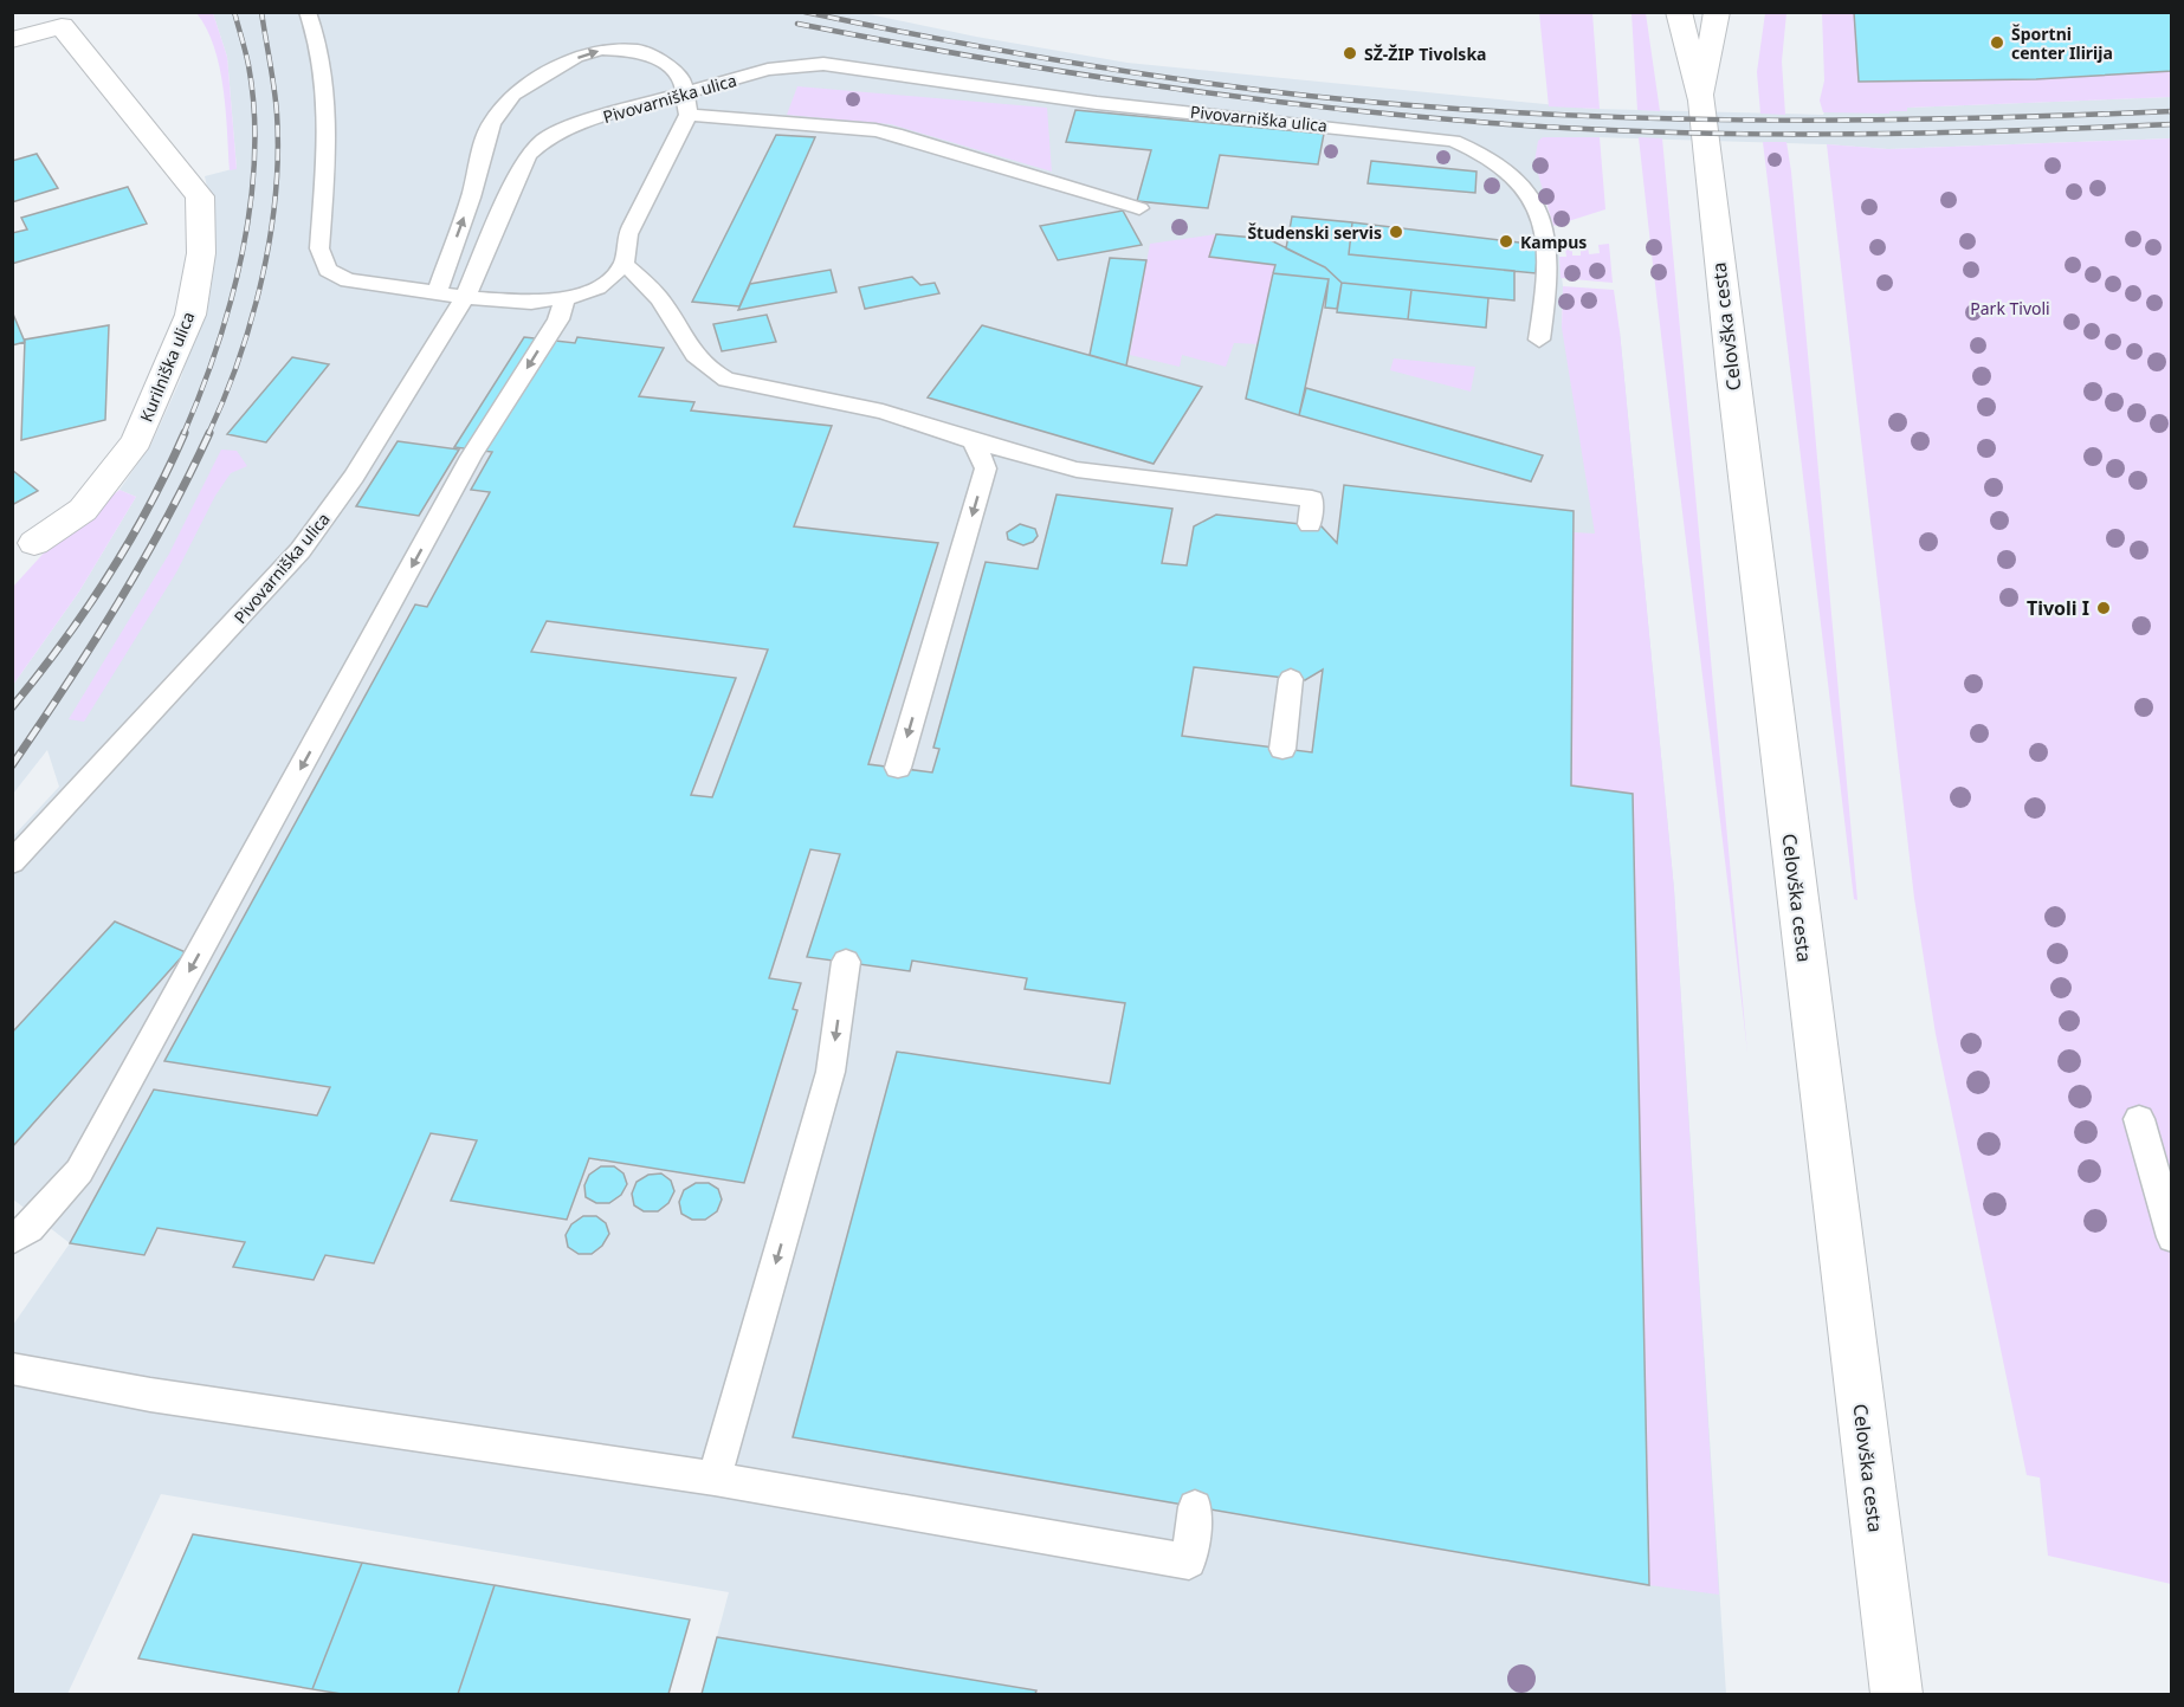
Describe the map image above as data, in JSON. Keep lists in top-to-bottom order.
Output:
{
  "streets": {
    "main road": ["Celovška cesta", "Kurilniška ulica"],
    "lane": ["Pivovarniška ulica"]
  },
  "parks": ["Park Tivoli"],
  "places": [
    "Športni center Ilirija",
    "SŽ-ŽIP Tivolska",
    "Študenski servis",
    "Kampus",
    "Tivoli I"
  ]
}
